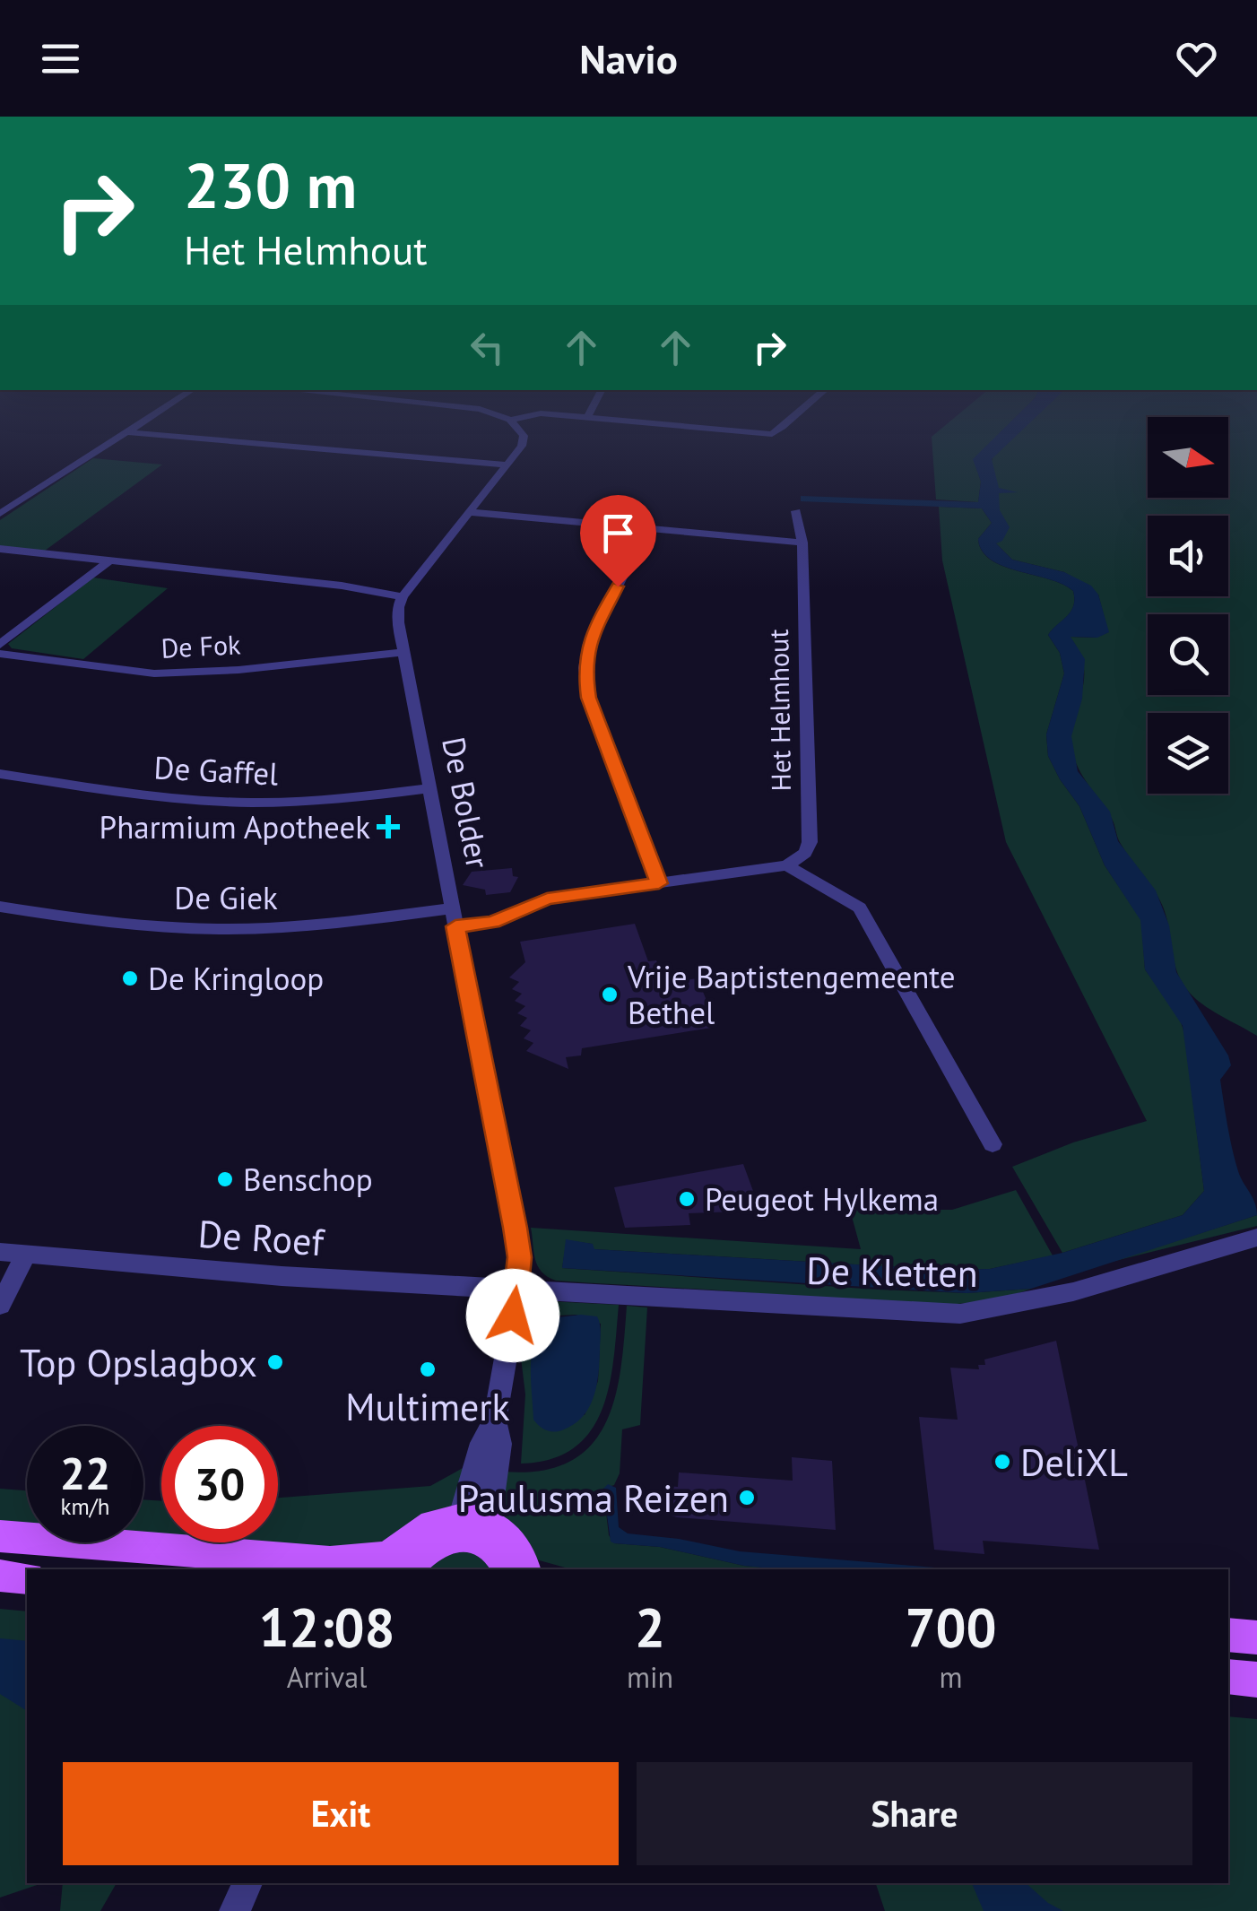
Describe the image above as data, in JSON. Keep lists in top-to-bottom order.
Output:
{
  "streets": {
    "street": [
      "De Fok",
      "Het Helmhout",
      "De Gaffel",
      "De Bolder",
      "De Giek",
      "De Roef",
      "De Kletten"
    ]
  },
  "crossings": [
    ["De Fok", "De Bolder"],
    ["De Gaffel", "De Bolder"],
    ["De Bolder", "De Giek"],
    ["De Bolder", "De Roef"],
    ["De Bolder", "De Kletten"],
    ["De Roef", "De Kletten"]
  ],
  "places": {
    "health": ["Pharmium Apotheek"],
    "other": [
      "De Kringloop",
      "Vrije Baptistengemeente Bethel",
      "Benschop",
      "Peugeot Hylkema",
      "Top Opslagbox",
      "Multimerk",
      "DeliXL",
      "Paulusma Reizen"
    ]
  },
  "north": "right",
  "page": {
    "header": "Navio",
    "turn": ["230 m", "Het Helmhout"],
    "speed": "22 km/h",
    "limit": "30",
    "eta": [
      "12:08",
      "Arrival",
      "2",
      "min",
      "700",
      "m"
    ],
    "buttons": ["Exit", "Share"]
  }
}
